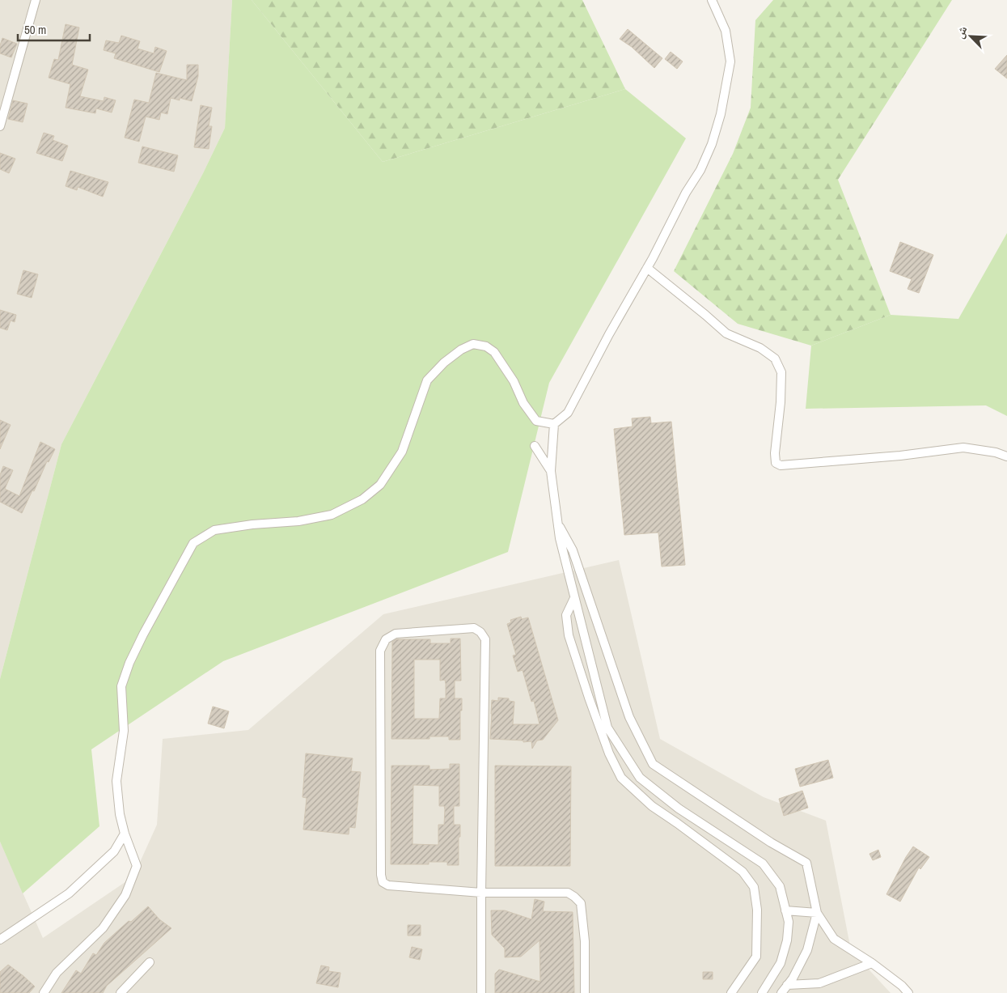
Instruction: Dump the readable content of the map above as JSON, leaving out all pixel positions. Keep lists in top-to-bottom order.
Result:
{
  "scale_bar": "50 m",
  "north": "top left"
}
